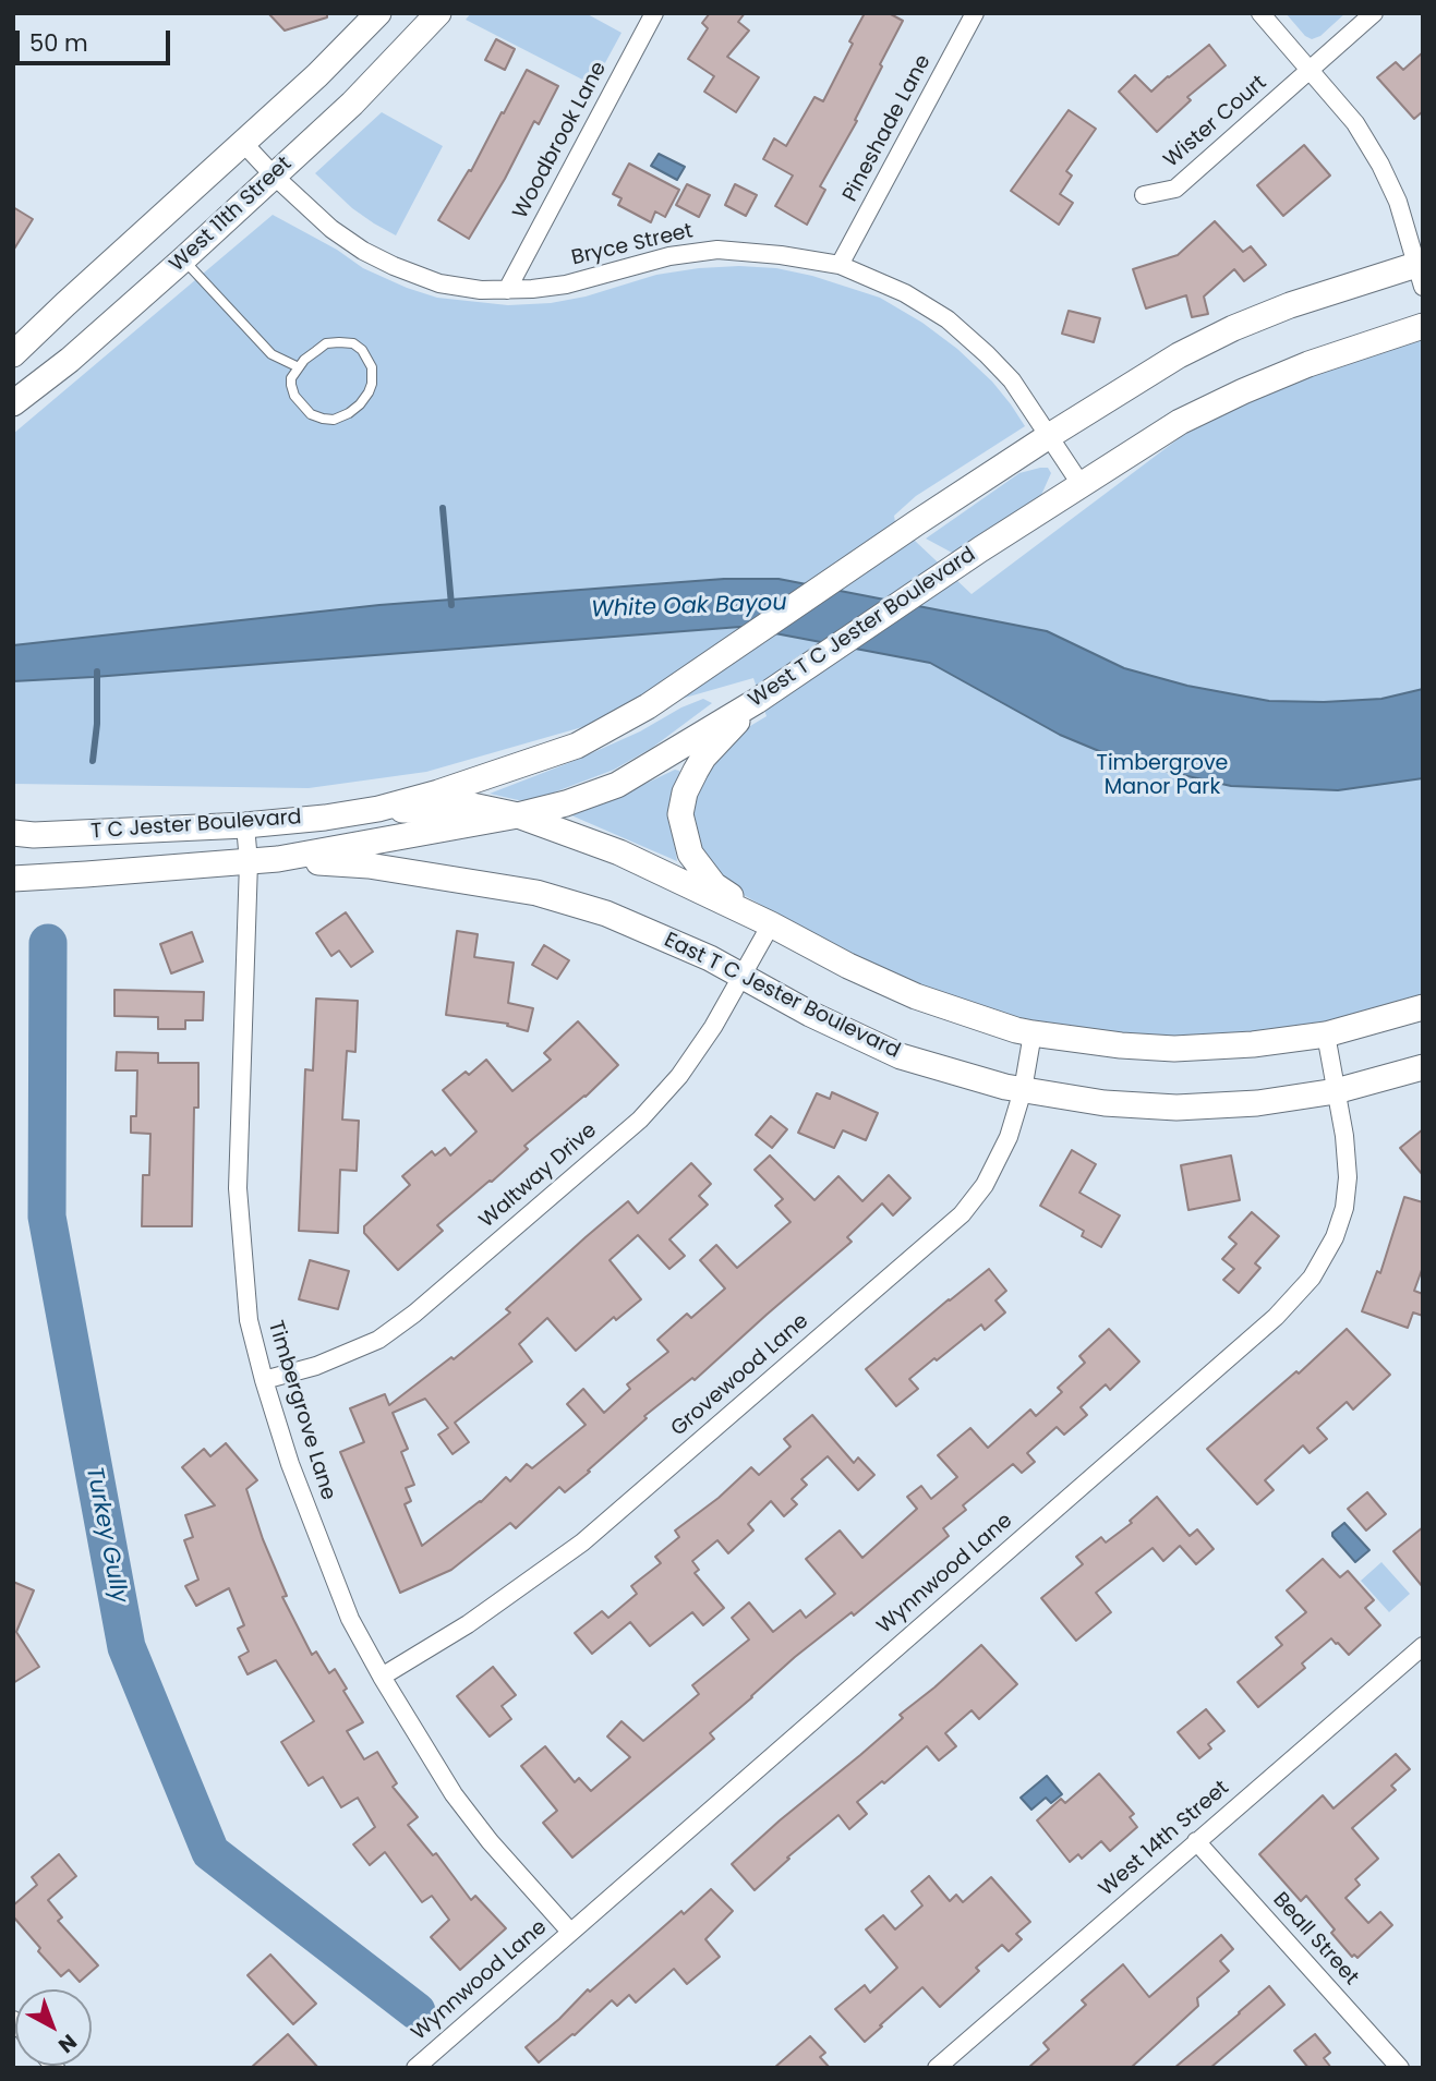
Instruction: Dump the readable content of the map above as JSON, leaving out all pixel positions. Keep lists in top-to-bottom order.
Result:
{
  "streets": {
    "main road": [
      "West 11th Street",
      "West T C Jester Boulevard",
      "T C Jester Boulevard",
      "East T C Jester Boulevard"
    ],
    "street": [
      "Wister Court",
      "Pineshade Lane",
      "Woodbrook Lane",
      "Bryce Street",
      "Waltway Drive",
      "Grovewood Lane",
      "Timbergrove Lane",
      "Wynnwood Lane",
      "West 14th Street",
      "Beall Street"
    ]
  },
  "crossings": [
    ["Pineshade Lane", "Bryce Street"],
    ["Woodbrook Lane", "Bryce Street"],
    ["West 11th Street", "Bryce Street"],
    ["Bryce Street", "West T C Jester Boulevard"],
    ["West T C Jester Boulevard", "T C Jester Boulevard"],
    ["West T C Jester Boulevard", "East T C Jester Boulevard"],
    ["T C Jester Boulevard", "East T C Jester Boulevard"],
    ["T C Jester Boulevard", "Timbergrove Lane"],
    ["East T C Jester Boulevard", "Waltway Drive"],
    ["East T C Jester Boulevard", "Grovewood Lane"],
    ["East T C Jester Boulevard", "Wynnwood Lane"],
    ["Waltway Drive", "Timbergrove Lane"],
    ["Grovewood Lane", "Timbergrove Lane"],
    ["Timbergrove Lane", "Wynnwood Lane"],
    ["West 14th Street", "Beall Street"]
  ],
  "water": ["White Oak Bayou", "Turkey Gully"],
  "parks": ["Timbergrove Manor Park"],
  "scale_bar": "50 m",
  "north": "bottom right"
}
